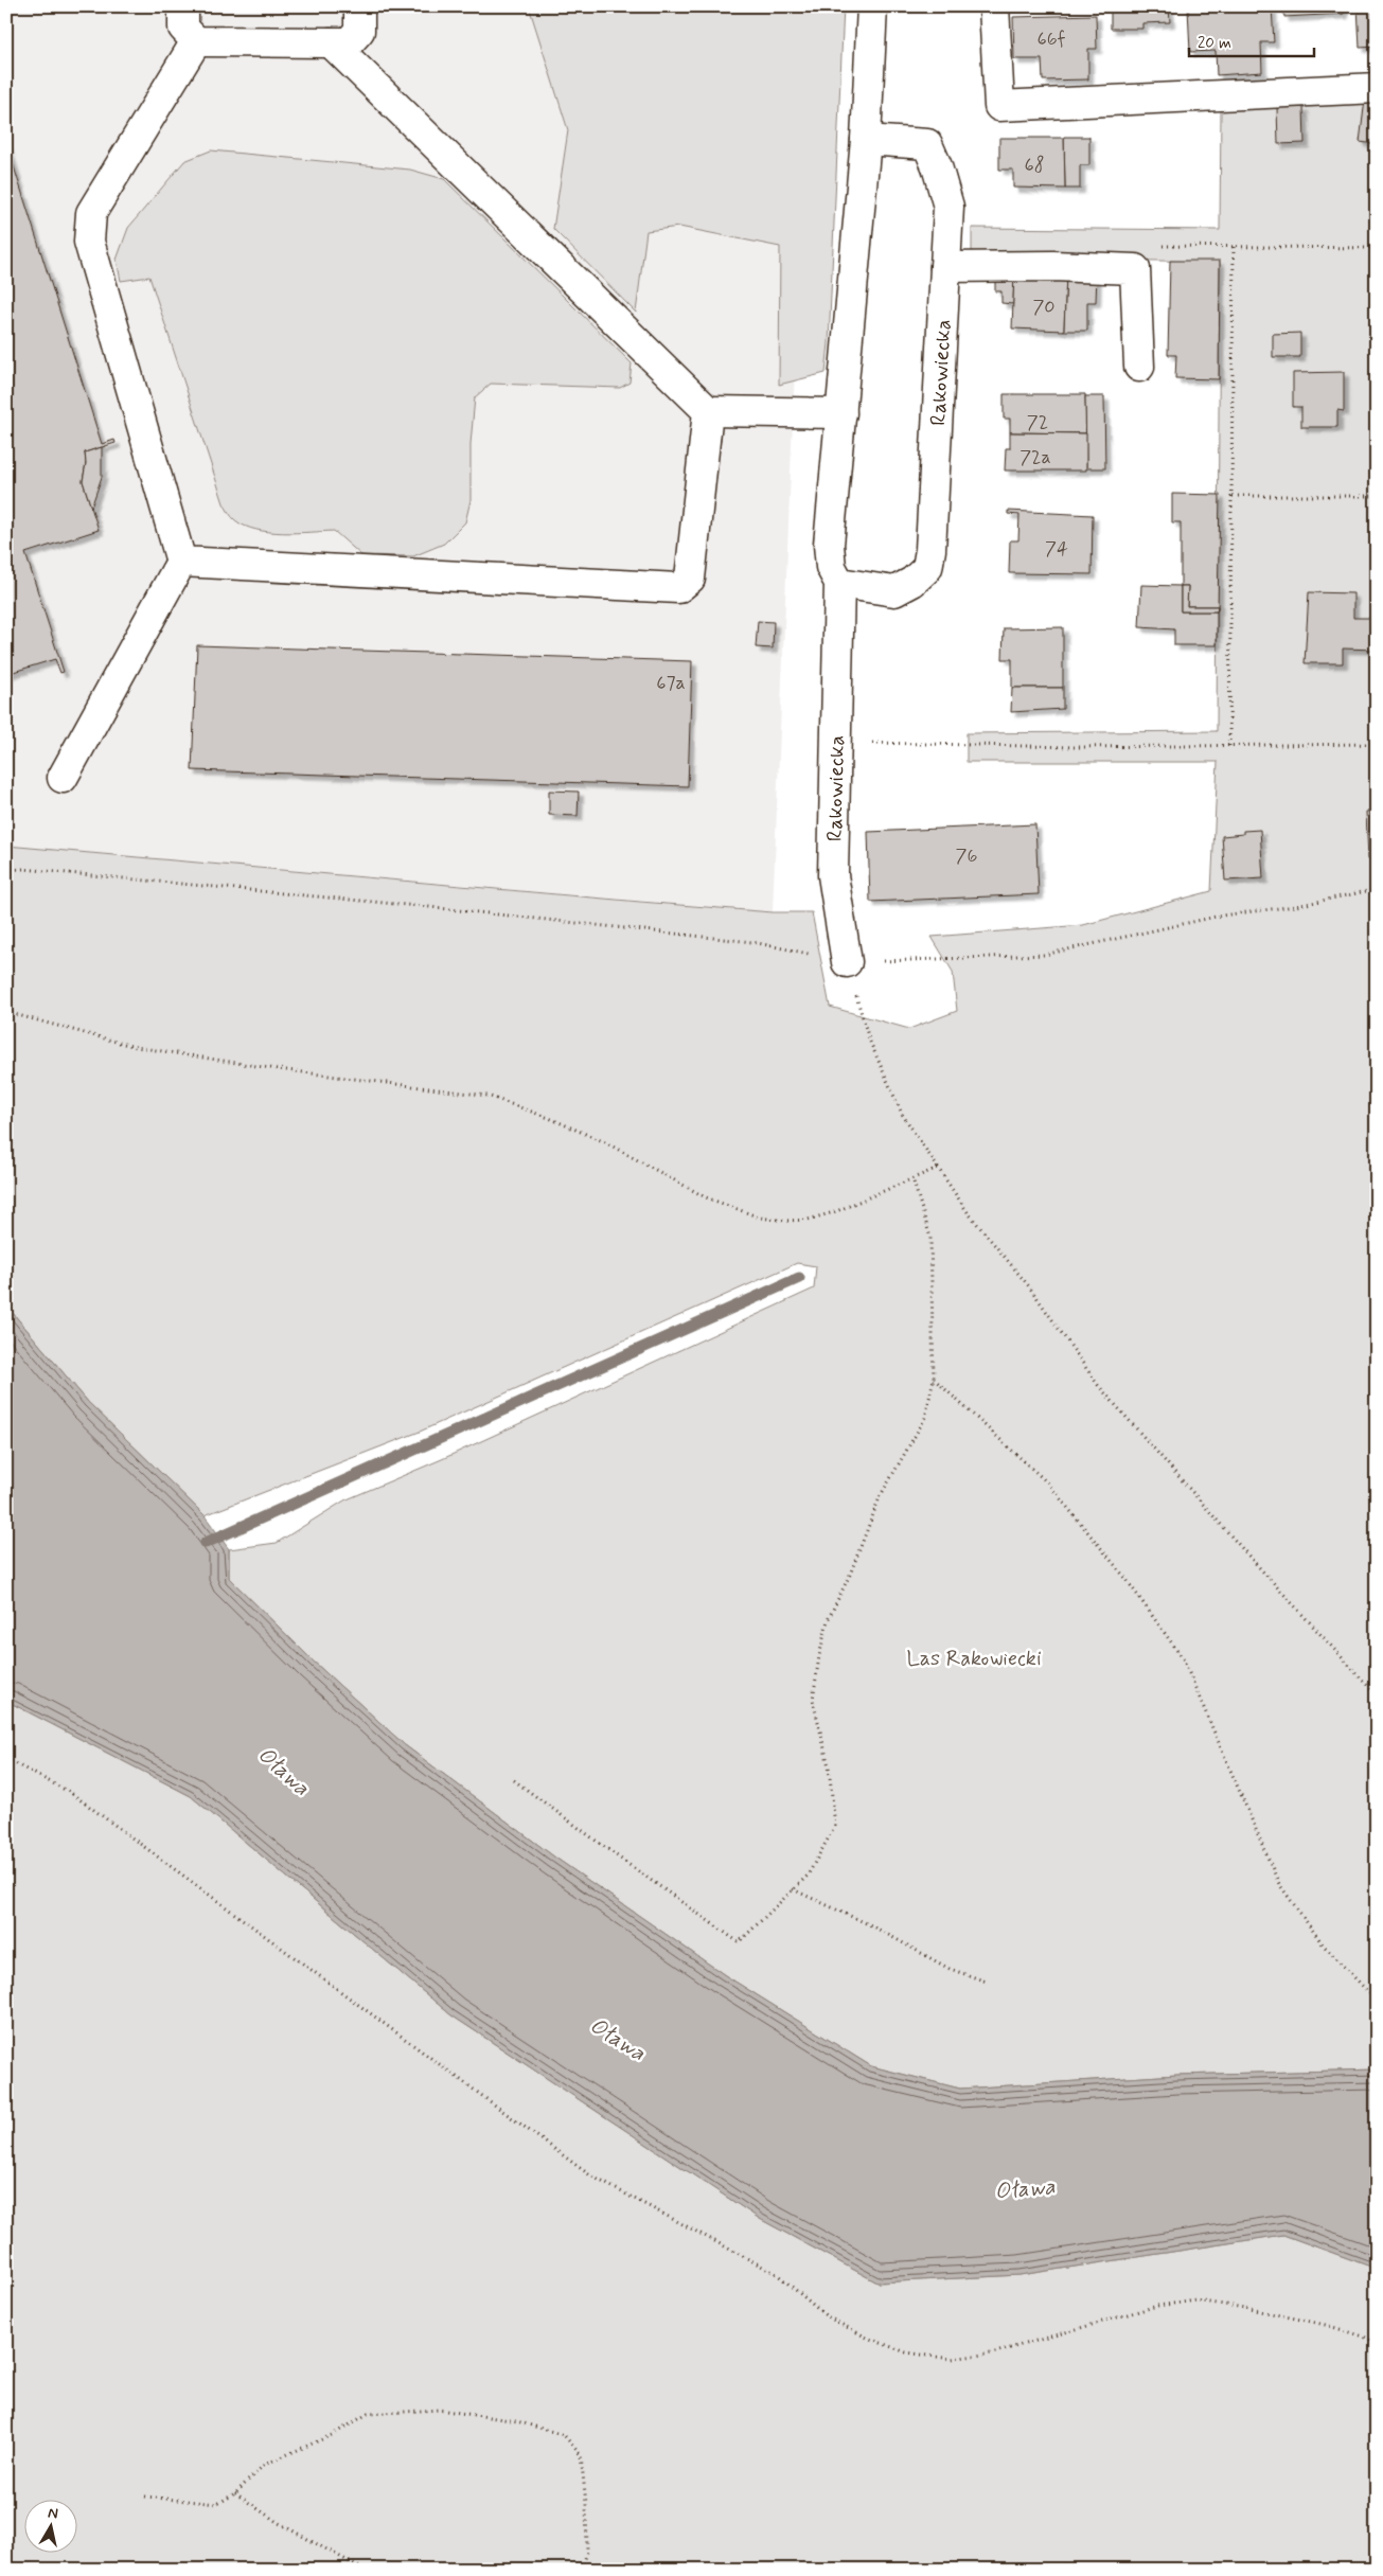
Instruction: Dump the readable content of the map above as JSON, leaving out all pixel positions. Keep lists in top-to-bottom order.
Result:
{
  "streets": {
    "street": ["Rakowiecka"]
  },
  "water": ["Oława"],
  "parks": ["Las Rakowiecki"],
  "house_numbers": [
    "66f",
    "68",
    "70",
    "72",
    "72a",
    "74",
    "67a",
    "76"
  ],
  "scale_bar": "20 m",
  "north": "top"
}
